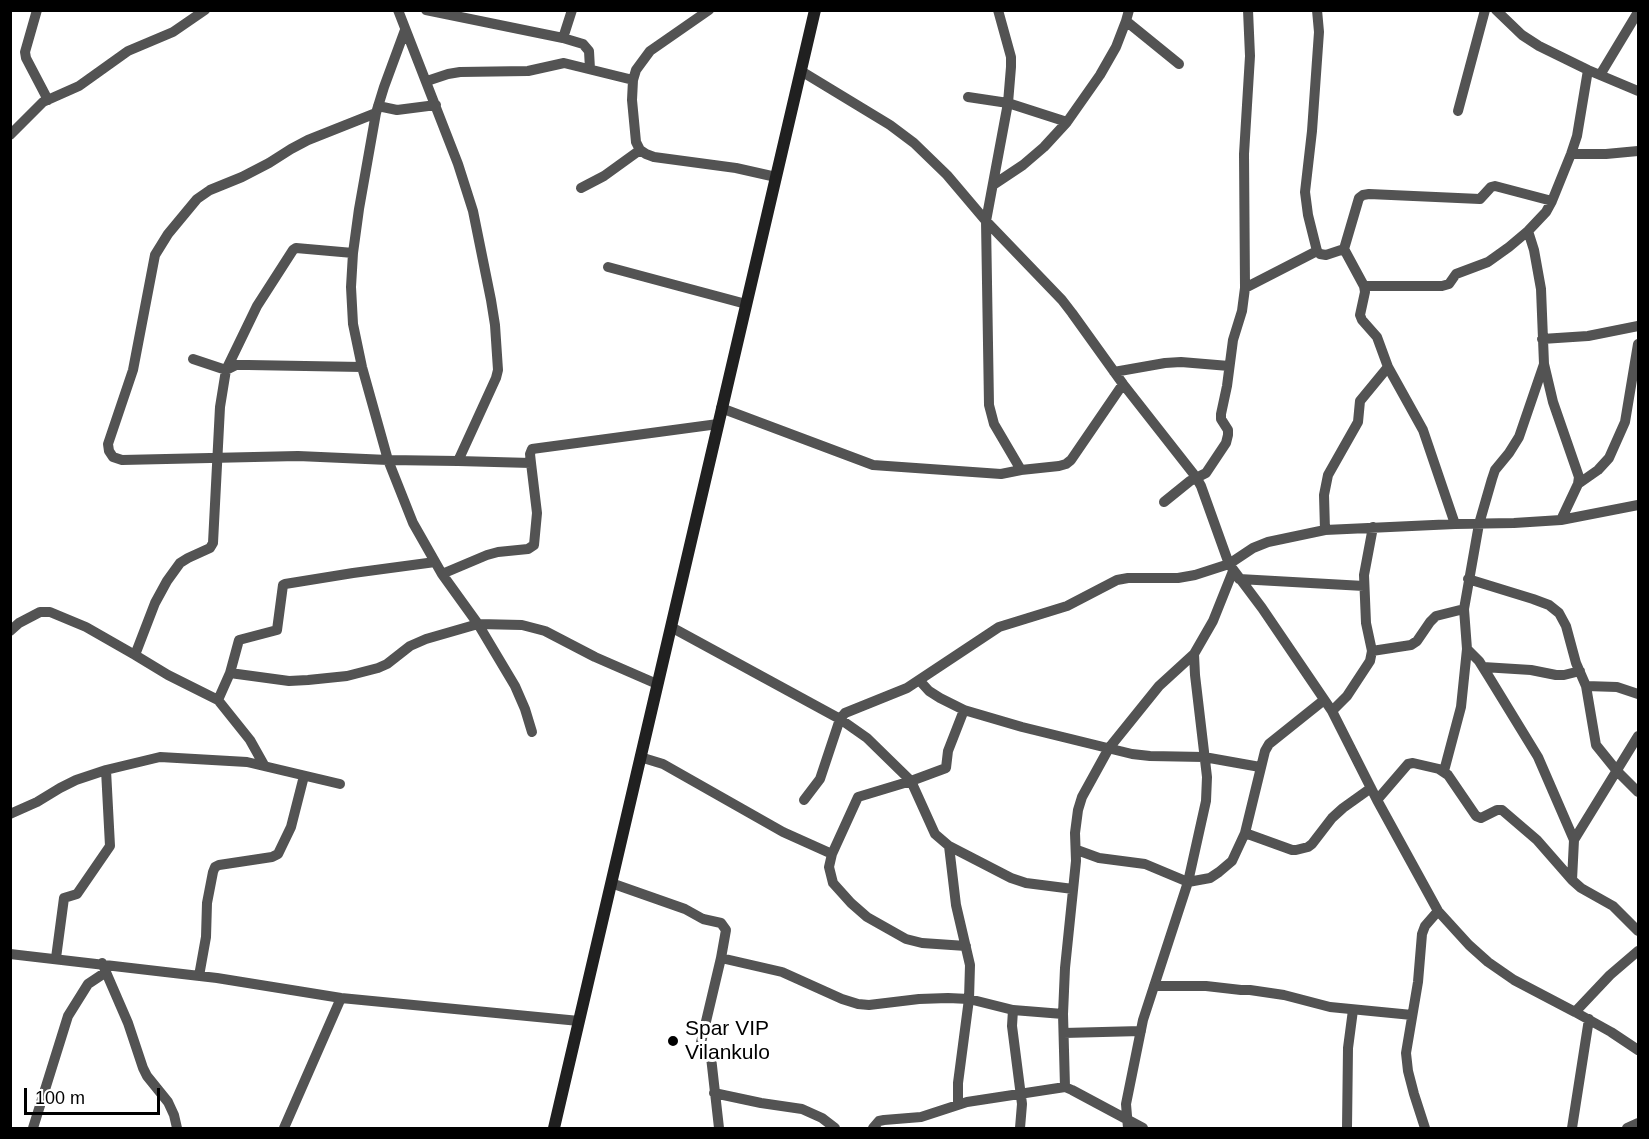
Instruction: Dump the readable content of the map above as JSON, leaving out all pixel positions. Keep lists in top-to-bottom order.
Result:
{
  "places": ["Spar VIP Vilankulo"],
  "scale_bar": "100 m"
}
